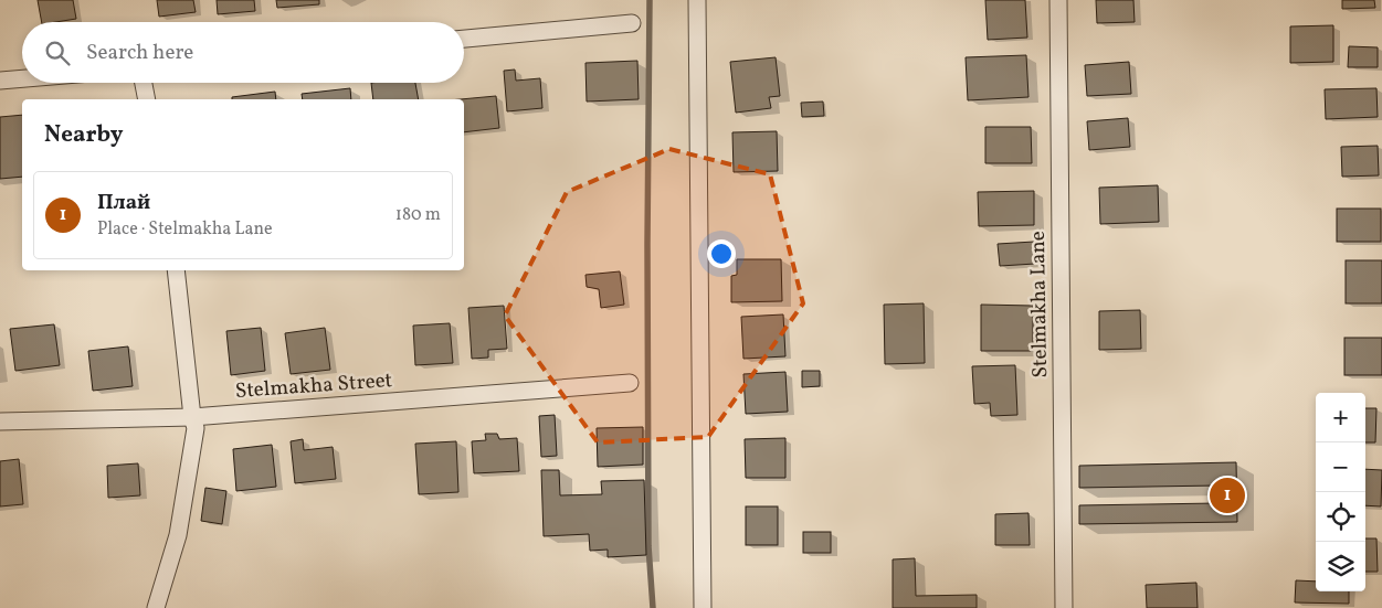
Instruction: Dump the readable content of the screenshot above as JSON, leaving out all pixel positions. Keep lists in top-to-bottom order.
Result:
{
  "streets": {
    "street": ["Stelmakha Lane", "Stelmakha Street"]
  },
  "page": {
    "search": "Search here",
    "heading": "Nearby",
    "list": [
      {
        "mark": "1",
        "name": "Плай",
        "note": "Place · Stelmakha Lane",
        "value": "180 m"
      }
    ],
    "map_buttons": ["+", "−"],
    "pins": "1"
  }
}
